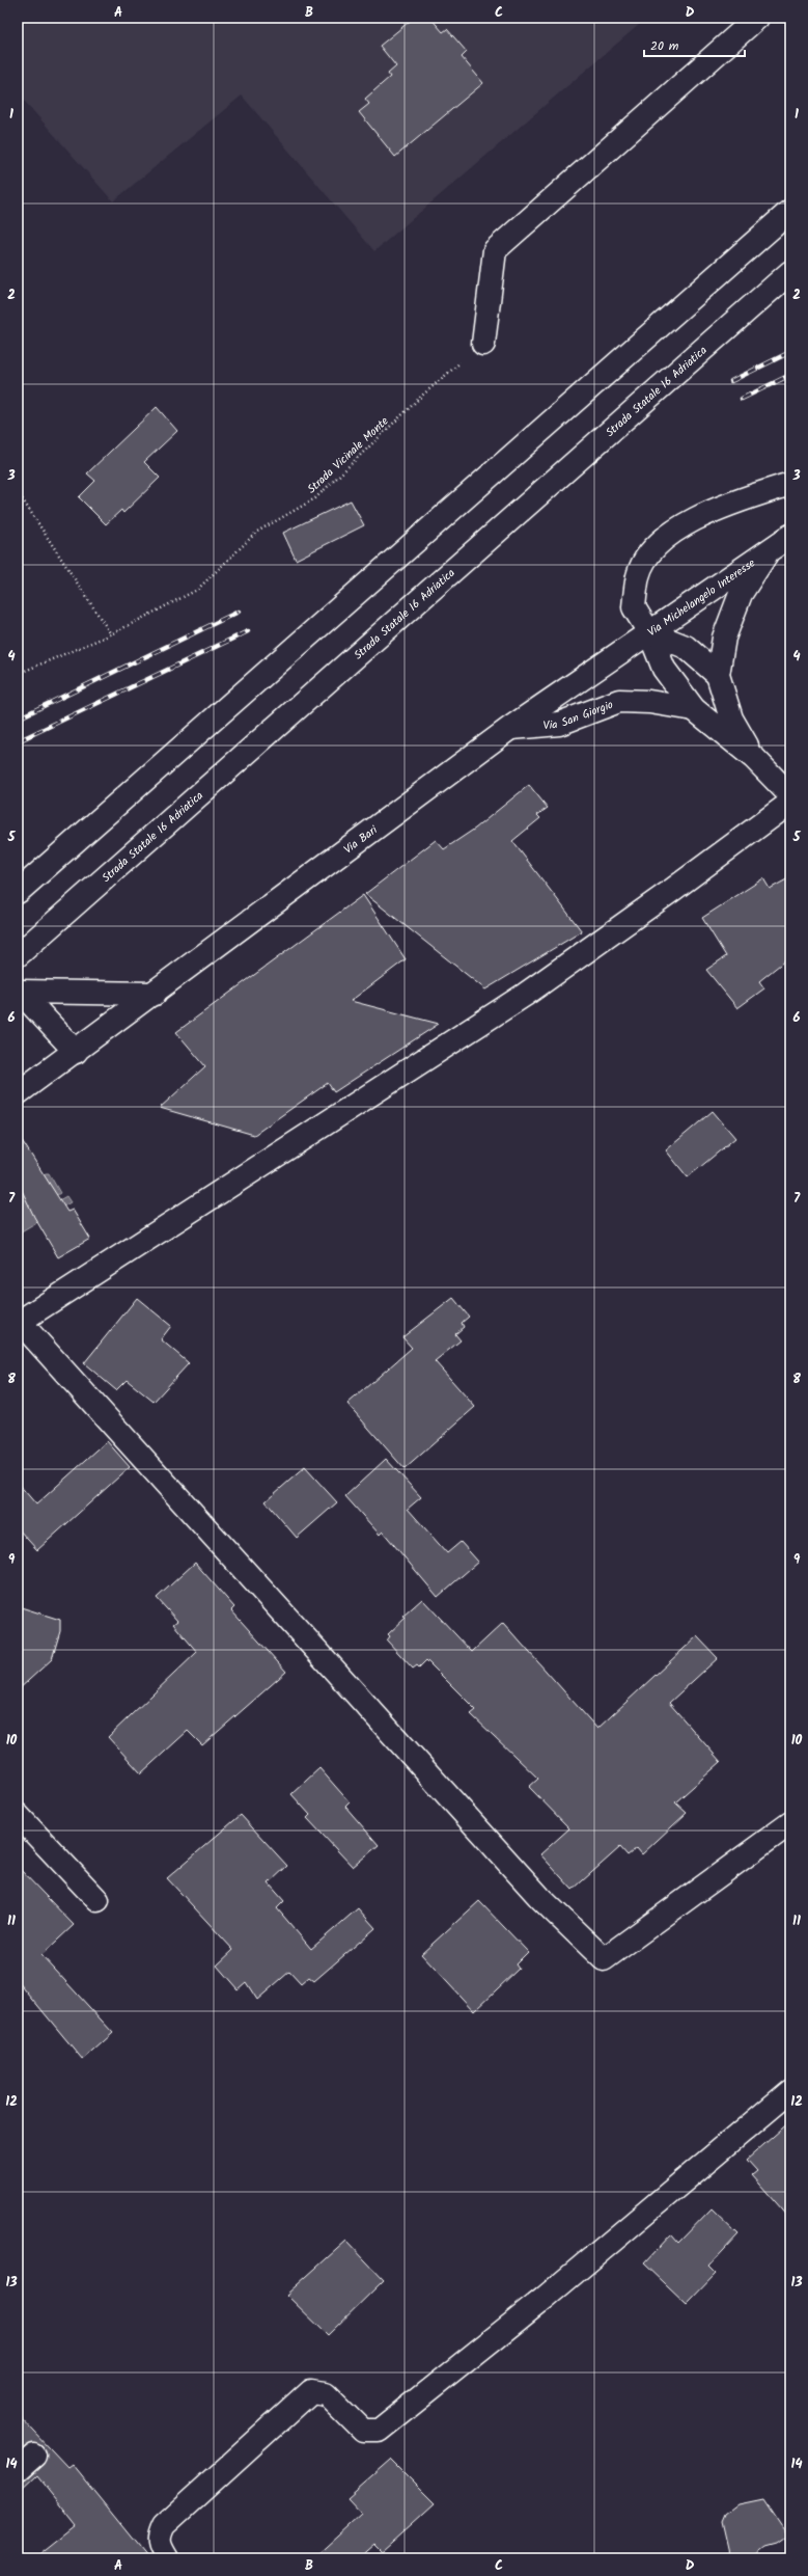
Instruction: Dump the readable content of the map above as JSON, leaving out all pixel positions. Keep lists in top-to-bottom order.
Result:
{
  "streets": {
    "main road": [
      "Strada Statale 16 Adriatica",
      "Via Michelangelo Interesse",
      "Via San Giorgio",
      "Via Bari"
    ],
    "path": ["Strada Vicinale Monte"]
  },
  "crossings": [
    ["Via Michelangelo Interesse", "Via San Giorgio"],
    ["Via Michelangelo Interesse", "Via Bari"],
    ["Via San Giorgio", "Via Bari"]
  ],
  "scale_bar": "20 m",
  "grid": {
    "columns": [
      "A",
      "B",
      "C",
      "D"
    ],
    "rows": [
      "1",
      "2",
      "3",
      "4",
      "5",
      "6",
      "7",
      "8",
      "9",
      "10",
      "11",
      "12",
      "13",
      "14"
    ]
  }
}
